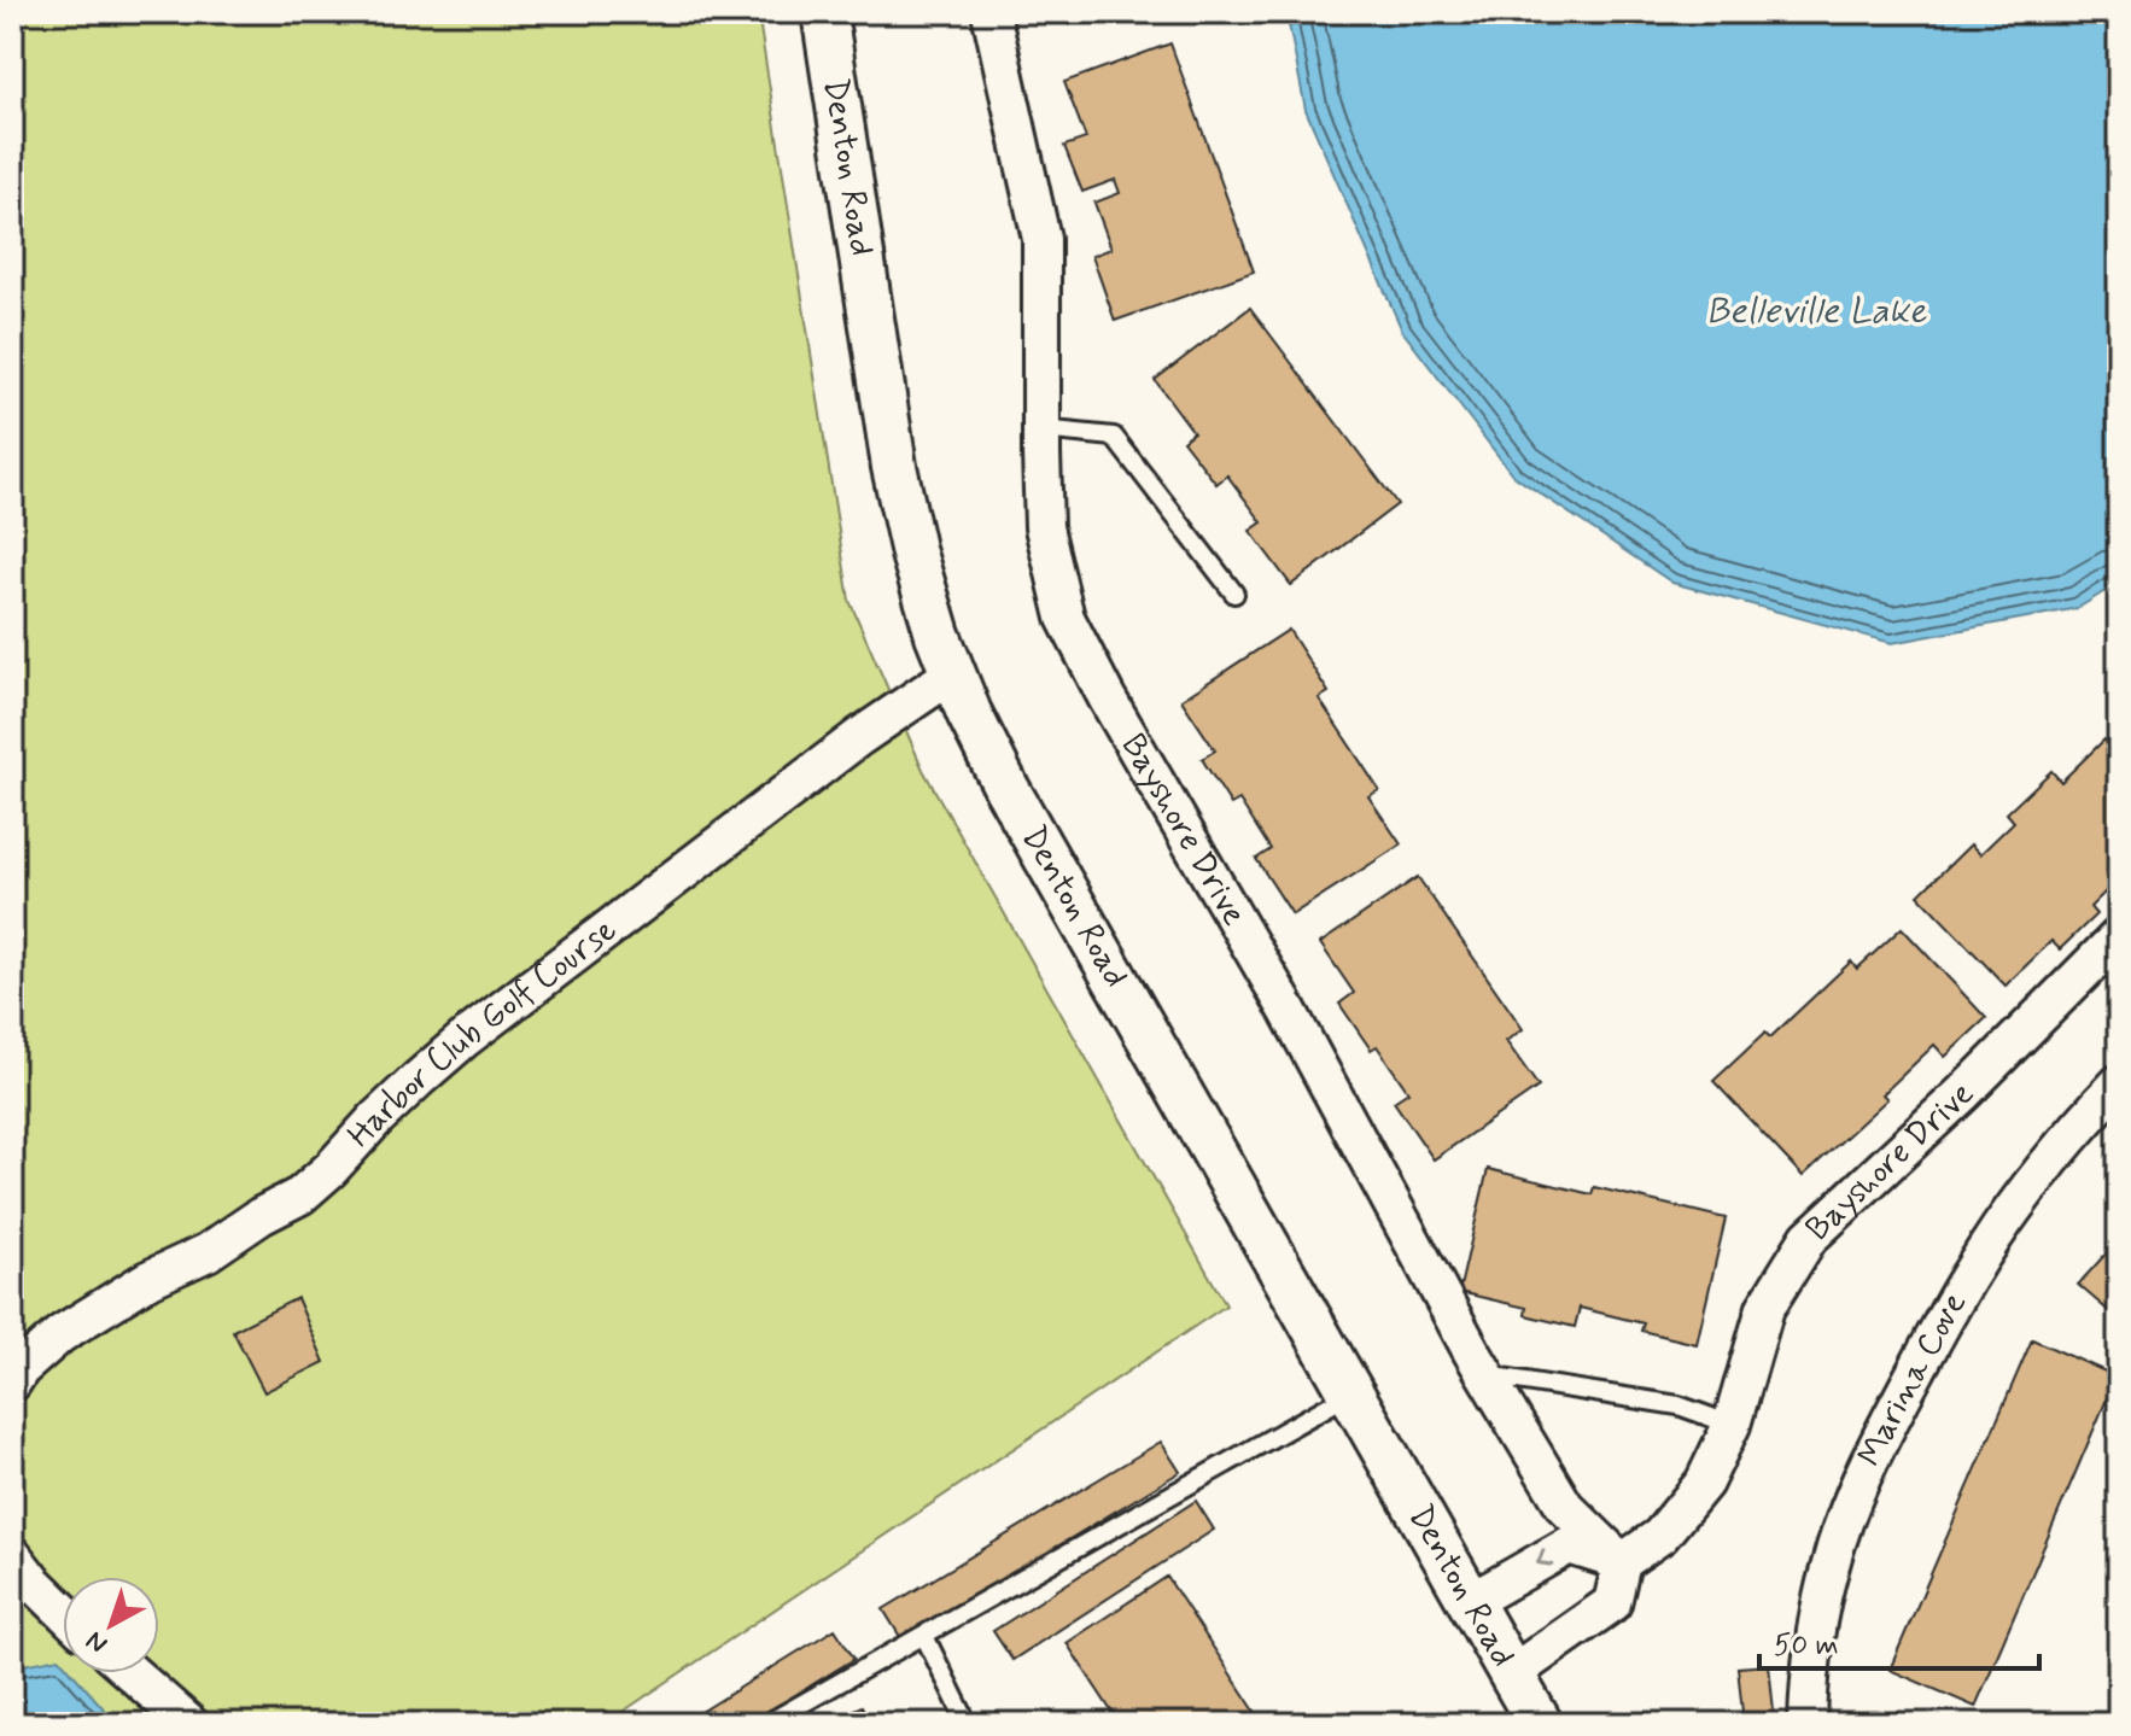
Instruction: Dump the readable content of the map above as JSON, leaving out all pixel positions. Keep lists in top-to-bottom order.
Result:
{
  "streets": {
    "street": [
      "Denton Road",
      "Bayshore Drive",
      "Harbor Club Golf Course",
      "Marina Cove"
    ]
  },
  "crossings": [
    ["Denton Road", "Harbor Club Golf Course"]
  ],
  "water": ["Belleville Lake"],
  "scale_bar": "50 m",
  "north": "bottom left"
}
